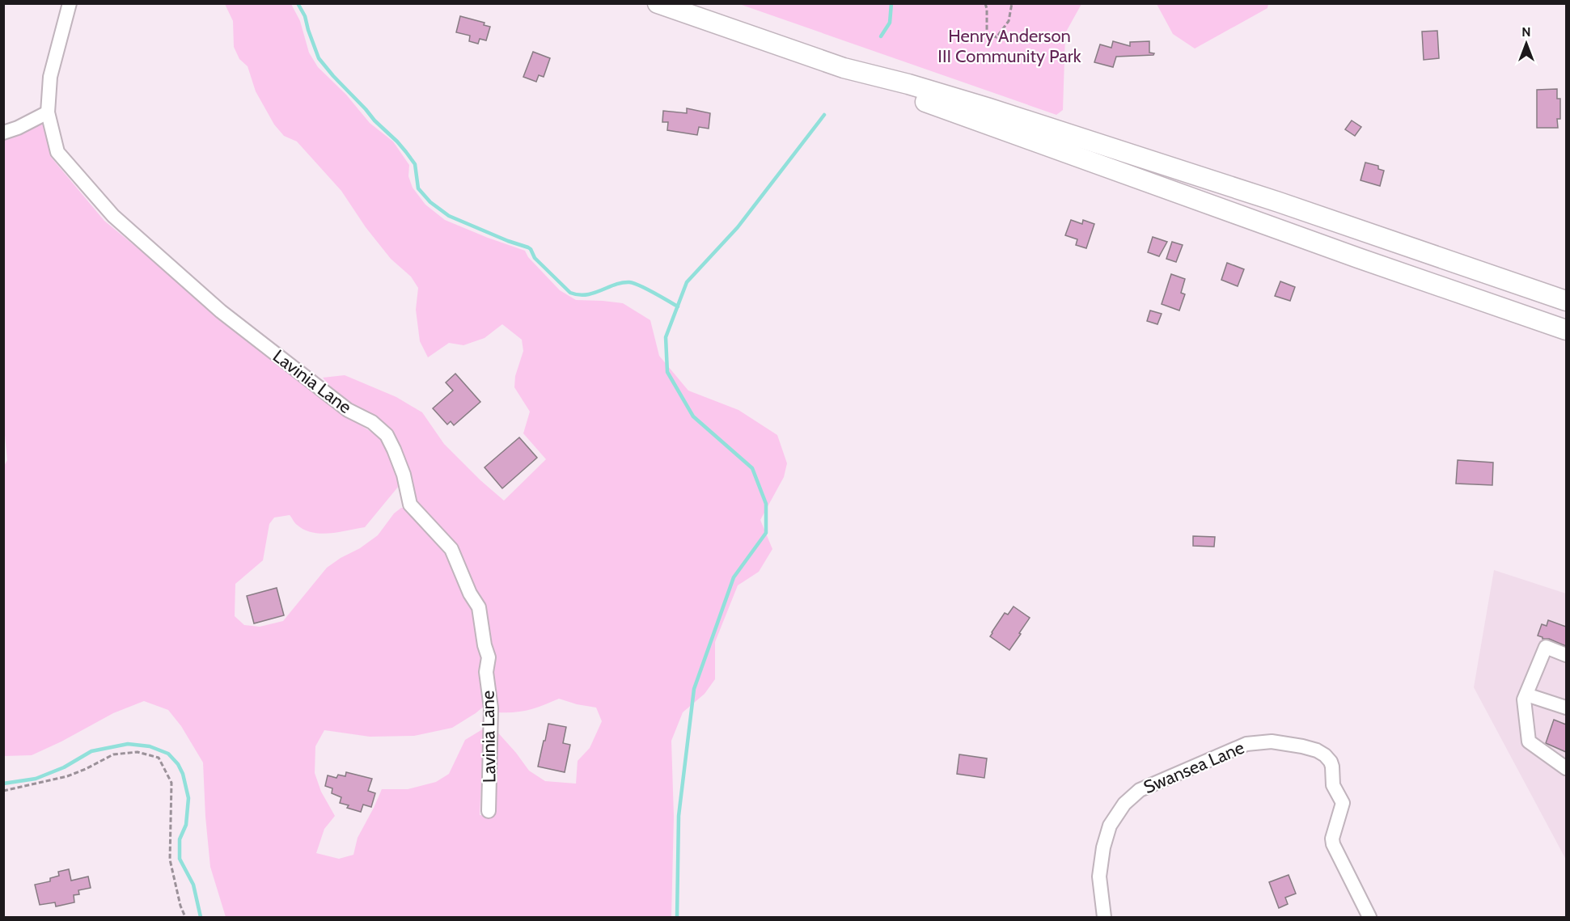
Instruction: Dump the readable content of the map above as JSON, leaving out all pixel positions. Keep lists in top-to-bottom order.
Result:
{
  "streets": {
    "street": ["Lavinia Lane", "Swansea Lane"]
  },
  "parks": ["Henry Anderson III Community Park"],
  "north": "top"
}
